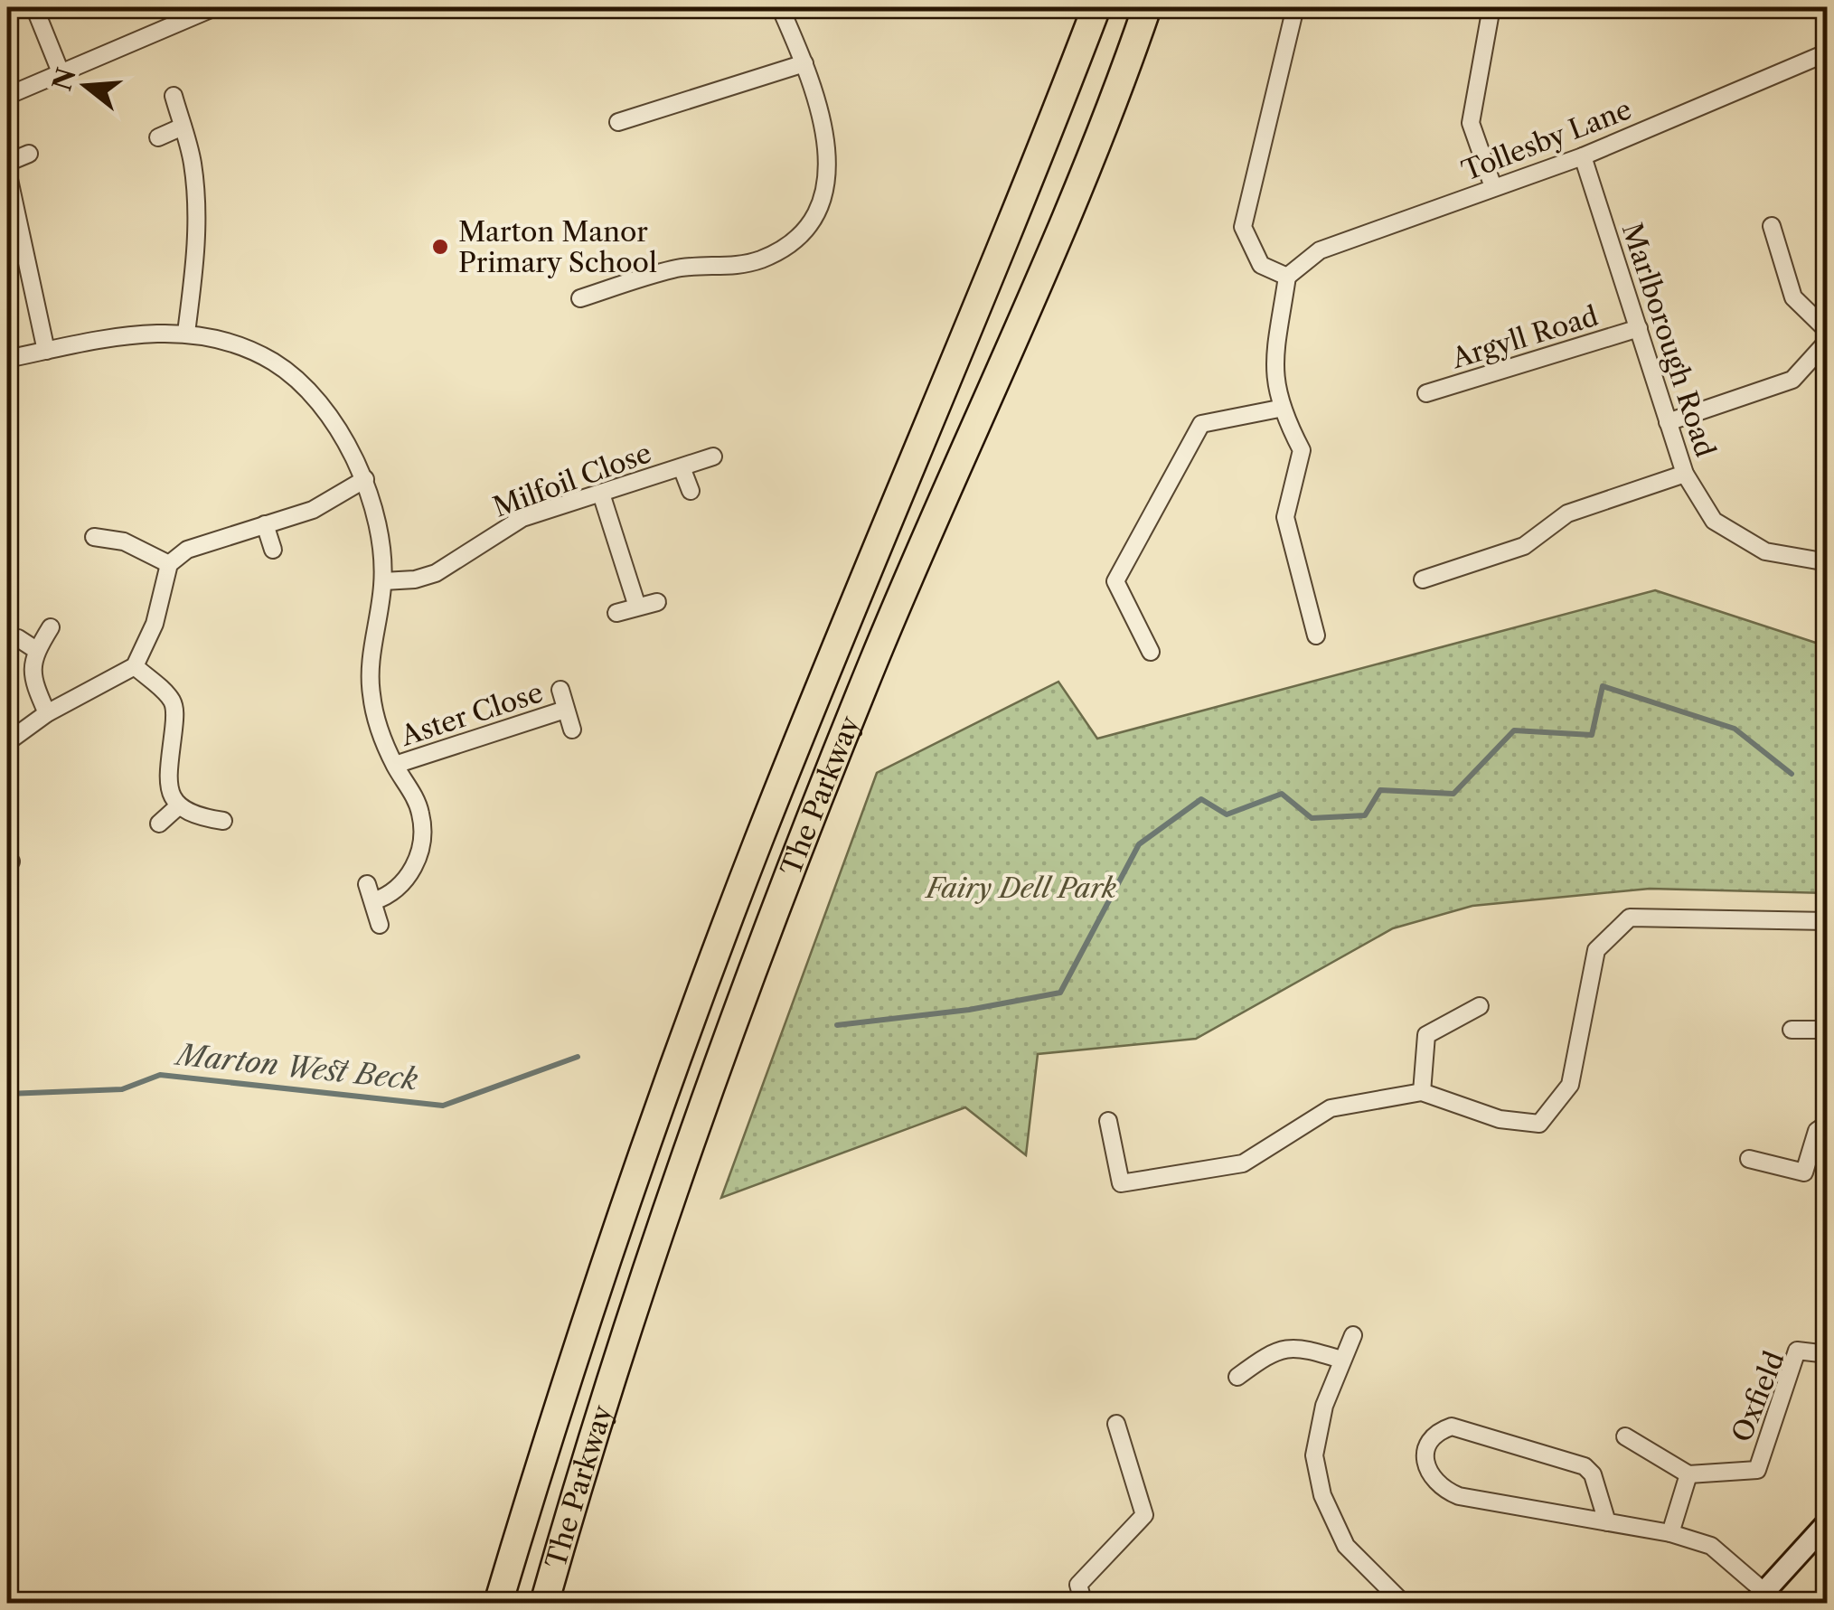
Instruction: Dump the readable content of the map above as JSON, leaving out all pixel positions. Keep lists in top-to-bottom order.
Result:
{
  "streets": {
    "highway": ["The Parkway"],
    "street": [
      "Tollesby Lane",
      "Argyll Road",
      "Marlborough Road",
      "Milfoil Close",
      "Aster Close",
      "Oxfield"
    ]
  },
  "crossings": [
    ["Tollesby Lane", "Marlborough Road"],
    ["Argyll Road", "Marlborough Road"]
  ],
  "water": ["Marton West Beck"],
  "parks": ["Fairy Dell Park"],
  "places": ["Marton Manor Primary School"],
  "north": "left"
}
